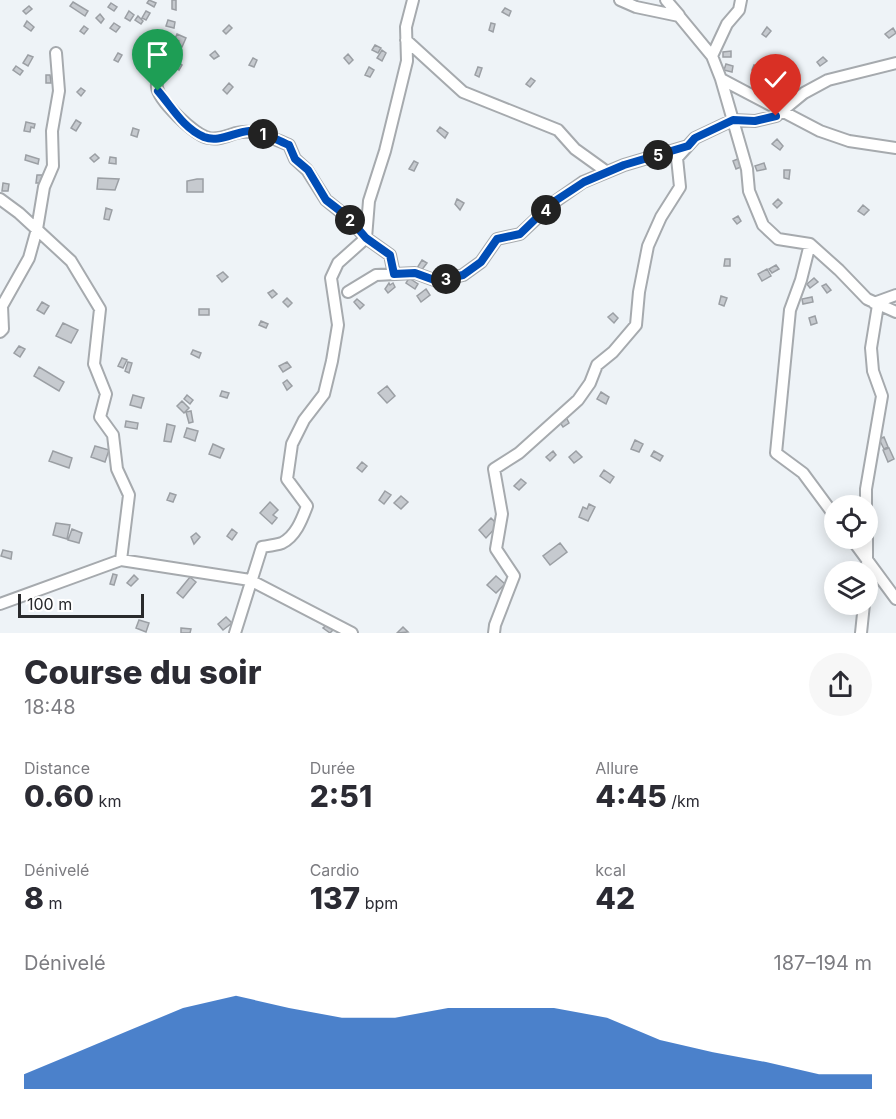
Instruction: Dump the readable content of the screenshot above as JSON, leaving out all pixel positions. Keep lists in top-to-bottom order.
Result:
{
  "scale_bar": "100 m",
  "page": {
    "pins": [
      "1",
      "5",
      "4",
      "2",
      "3"
    ],
    "scale": "100 m",
    "heading": ["Course du soir", "18:48"],
    "stats": [
      ["Distance", "0.60 km"],
      ["Durée", "2:51"],
      ["Allure", "4:45 /km"],
      ["Dénivelé", "8 m"],
      ["Cardio", "137 bpm"],
      ["kcal", "42"]
    ],
    "chart": ["Dénivelé", "187–194 m"]
  }
}
